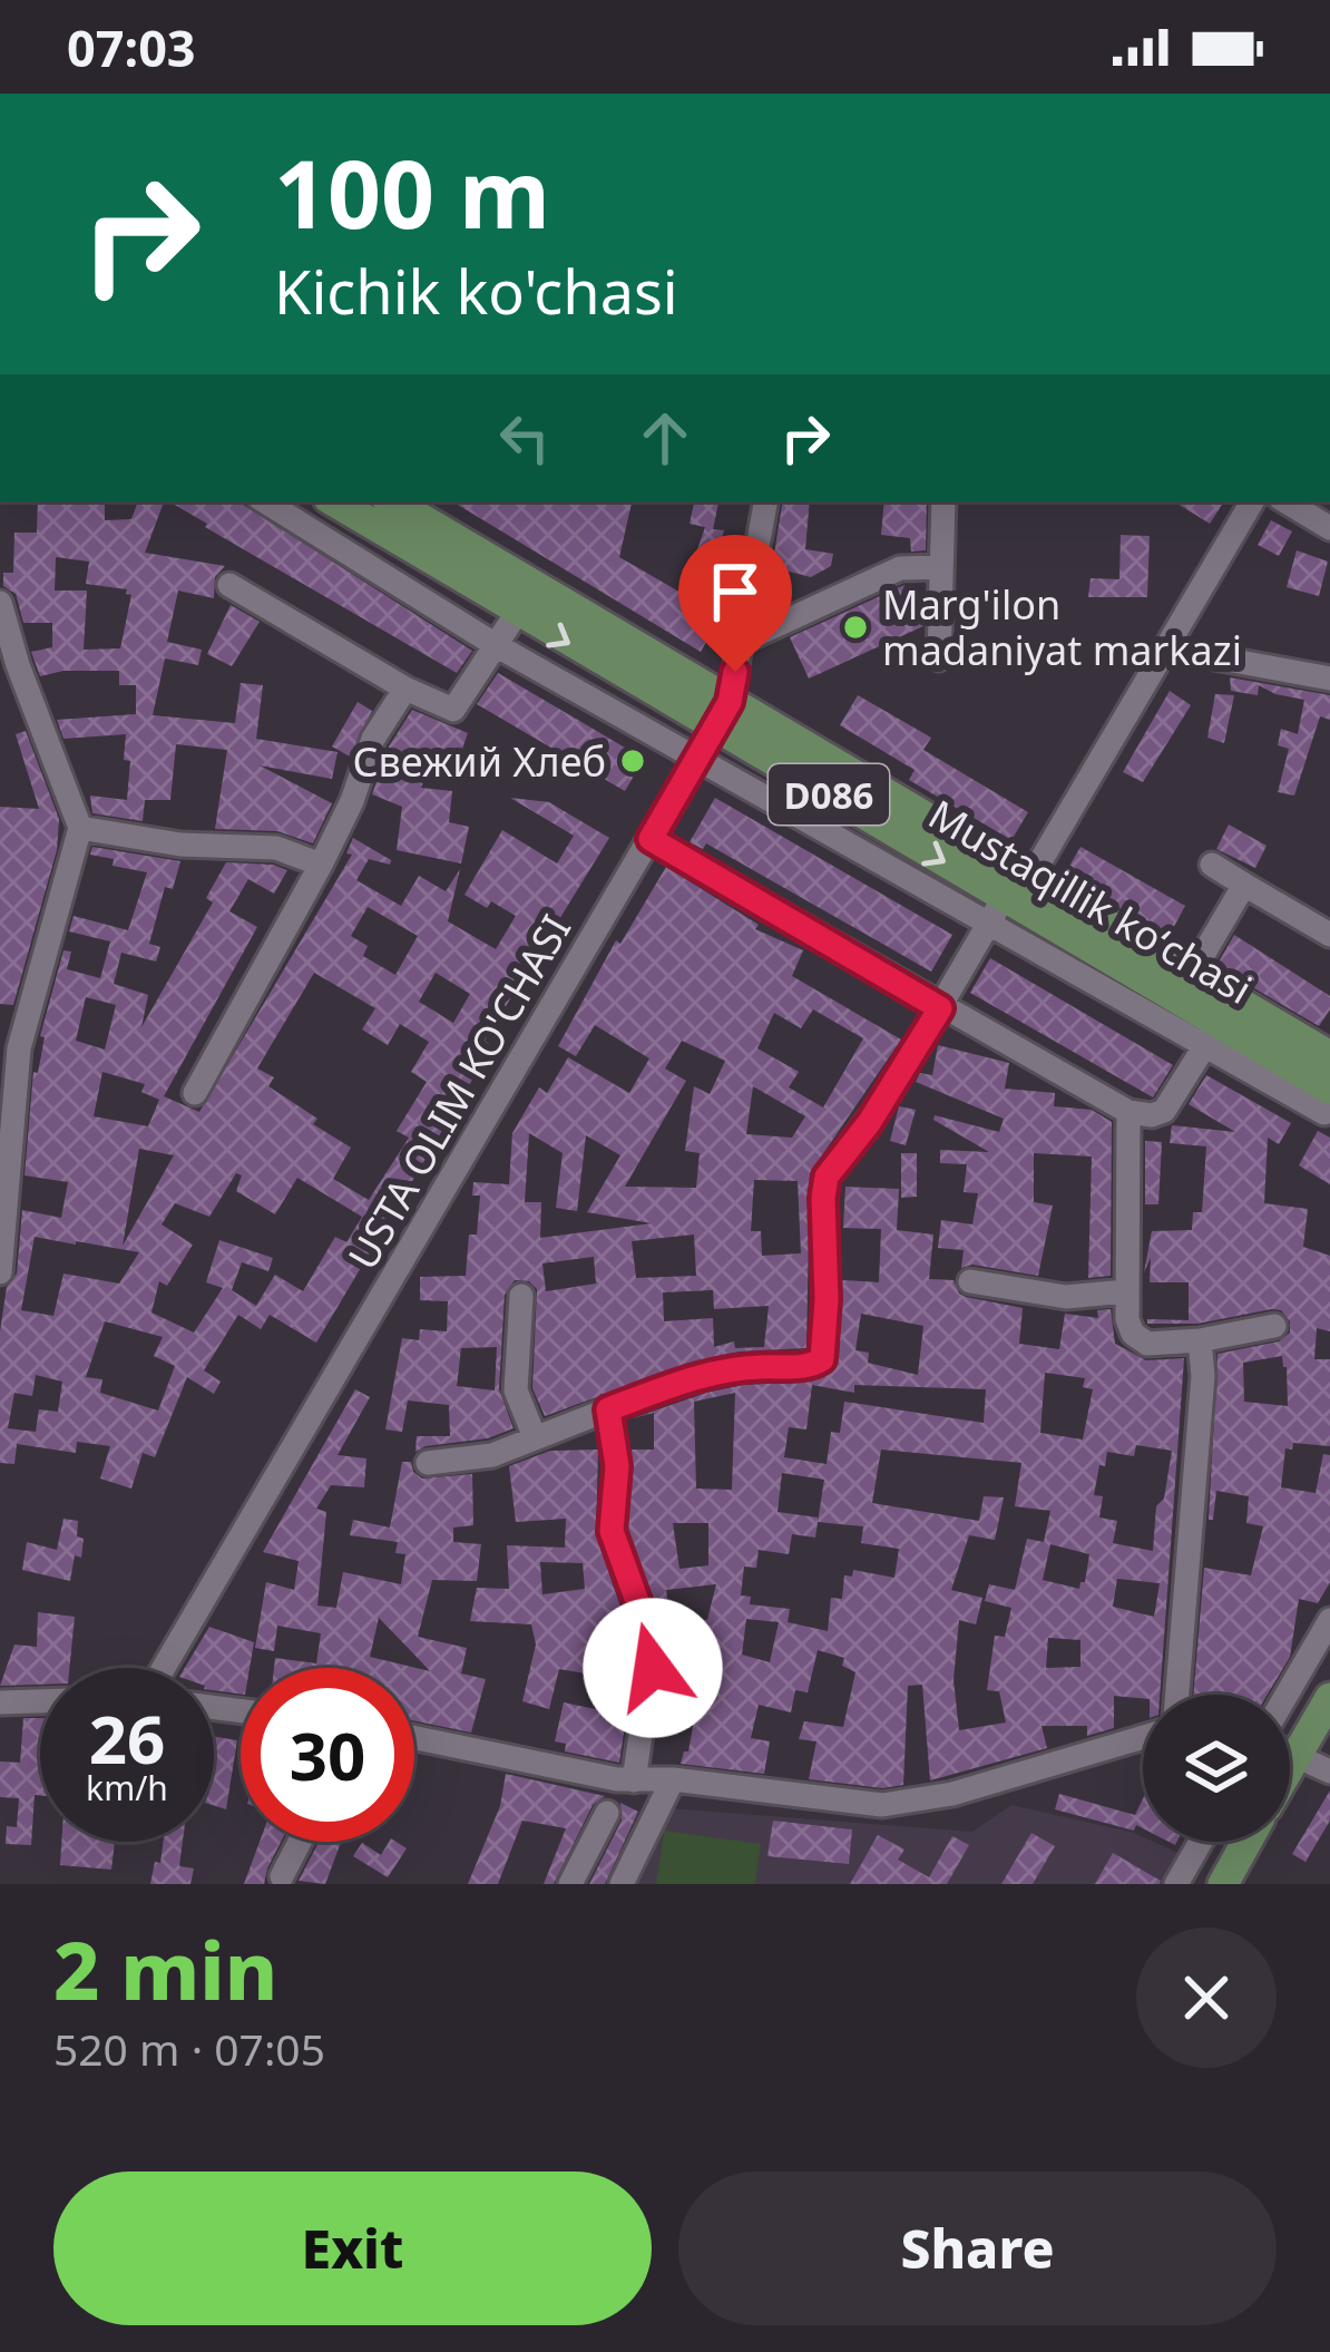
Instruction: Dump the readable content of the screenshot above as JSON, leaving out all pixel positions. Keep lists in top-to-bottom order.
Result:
{
  "streets": {
    "main road": ["D086", "Mustaqillik koʻchasi"],
    "street": ["USTA OLIM KO'CHASI"]
  },
  "crossings": [
    ["Mustaqillik koʻchasi", "USTA OLIM KO'CHASI"]
  ],
  "places": ["Marg'ilon madaniyat markazi", "Свежий Хлеб"],
  "page": {
    "status": "07:03",
    "turn": ["100 m", "Kichik ko'chasi"],
    "speed": "26 km/h",
    "limit": "30",
    "heading": ["2 min", "520 m · 07:05"],
    "buttons": ["Exit", "Share"]
  }
}
